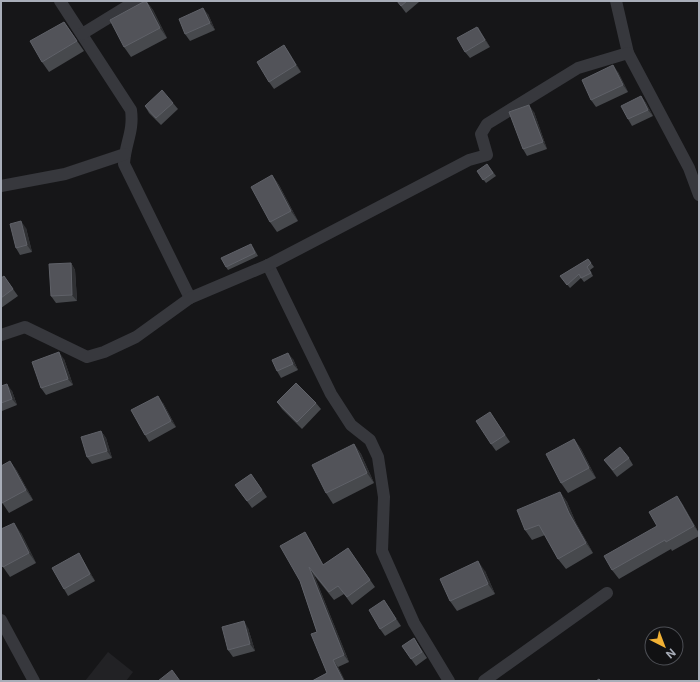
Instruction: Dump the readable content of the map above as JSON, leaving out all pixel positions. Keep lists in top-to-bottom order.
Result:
{
  "north": "bottom right"
}
